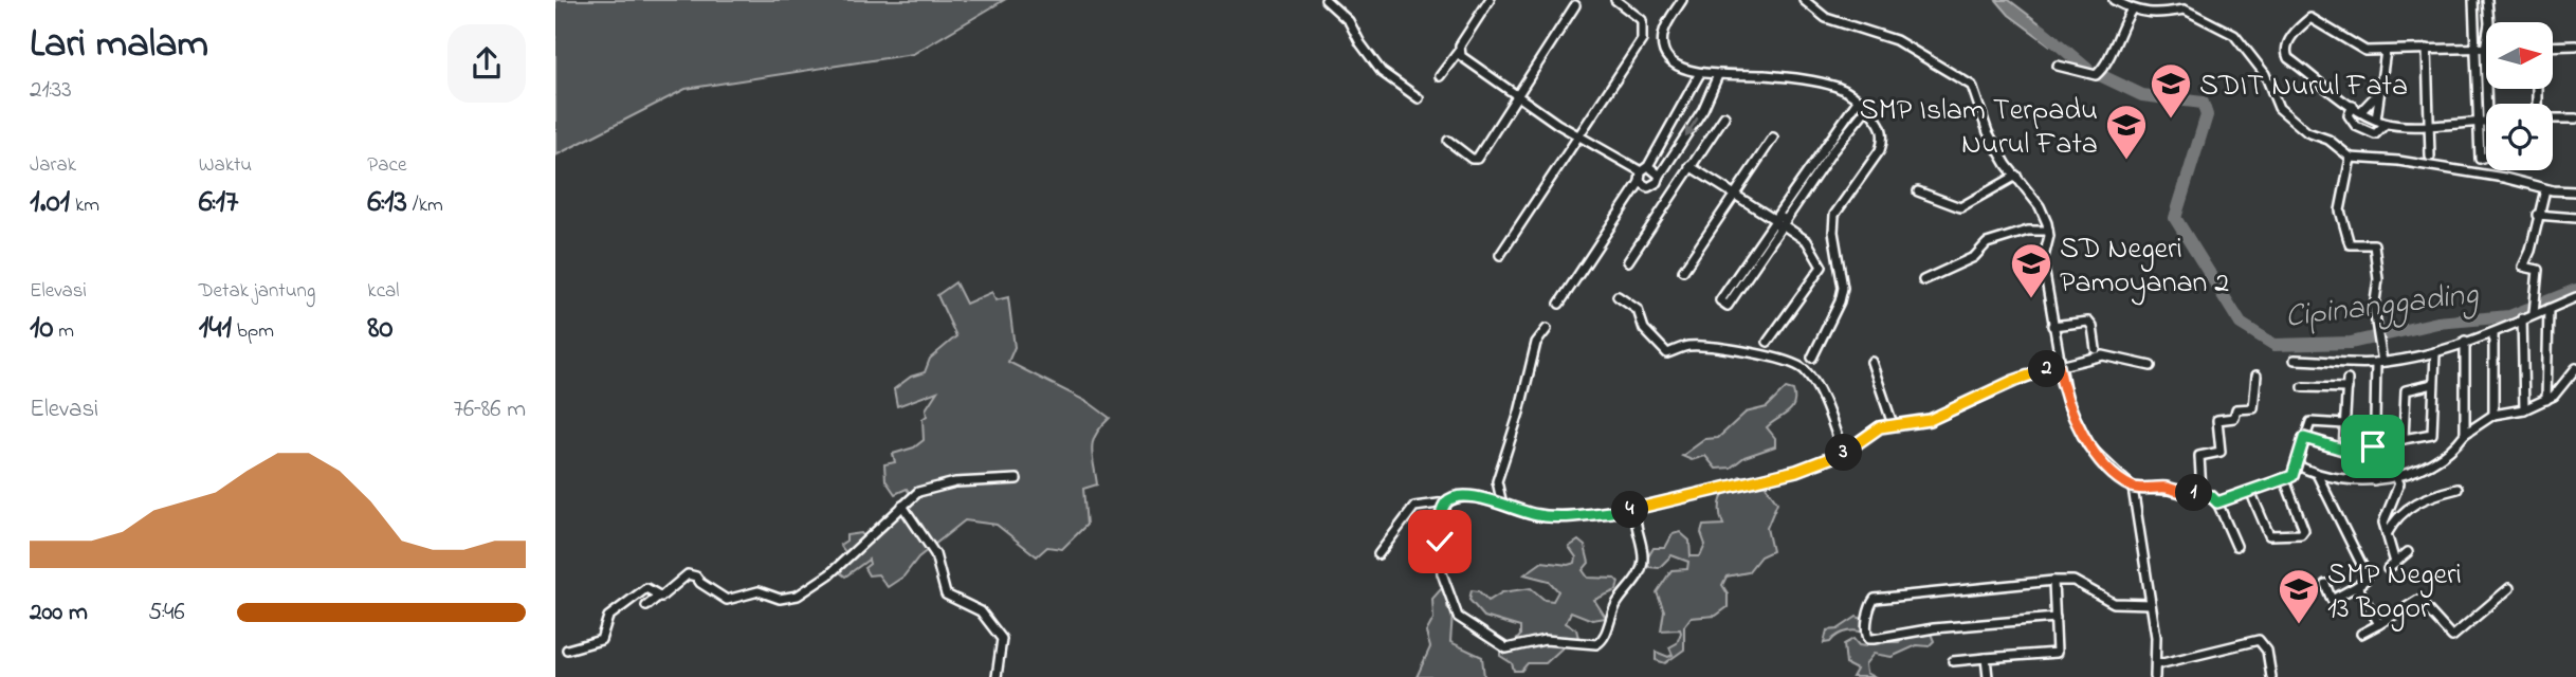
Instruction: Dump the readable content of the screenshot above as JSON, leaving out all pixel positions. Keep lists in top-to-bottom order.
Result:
{
  "water": ["Cipinanggading"],
  "places": {
    "school or university": [
      "SDIT Nurul Fata",
      "SMP Islam Terpadu Nurul Fata",
      "SD Negeri Pamoyanan 2",
      "SMP Negeri 13 Bogor"
    ]
  },
  "north": "right",
  "page": {
    "heading": ["Lari malam", "21:33"],
    "stats": [
      ["Jarak", "1.01 km"],
      ["Waktu", "6:17"],
      ["Pace", "6:13 /km"],
      ["Elevasi", "10 m"],
      ["Detak jantung", "141 bpm"],
      ["kcal", "80"]
    ],
    "pins": [
      "2",
      "3",
      "1",
      "4"
    ],
    "chart": ["Elevasi", "76–86 m"],
    "list": [
      {
        "name": "200 m",
        "note": "5:46"
      }
    ]
  }
}
